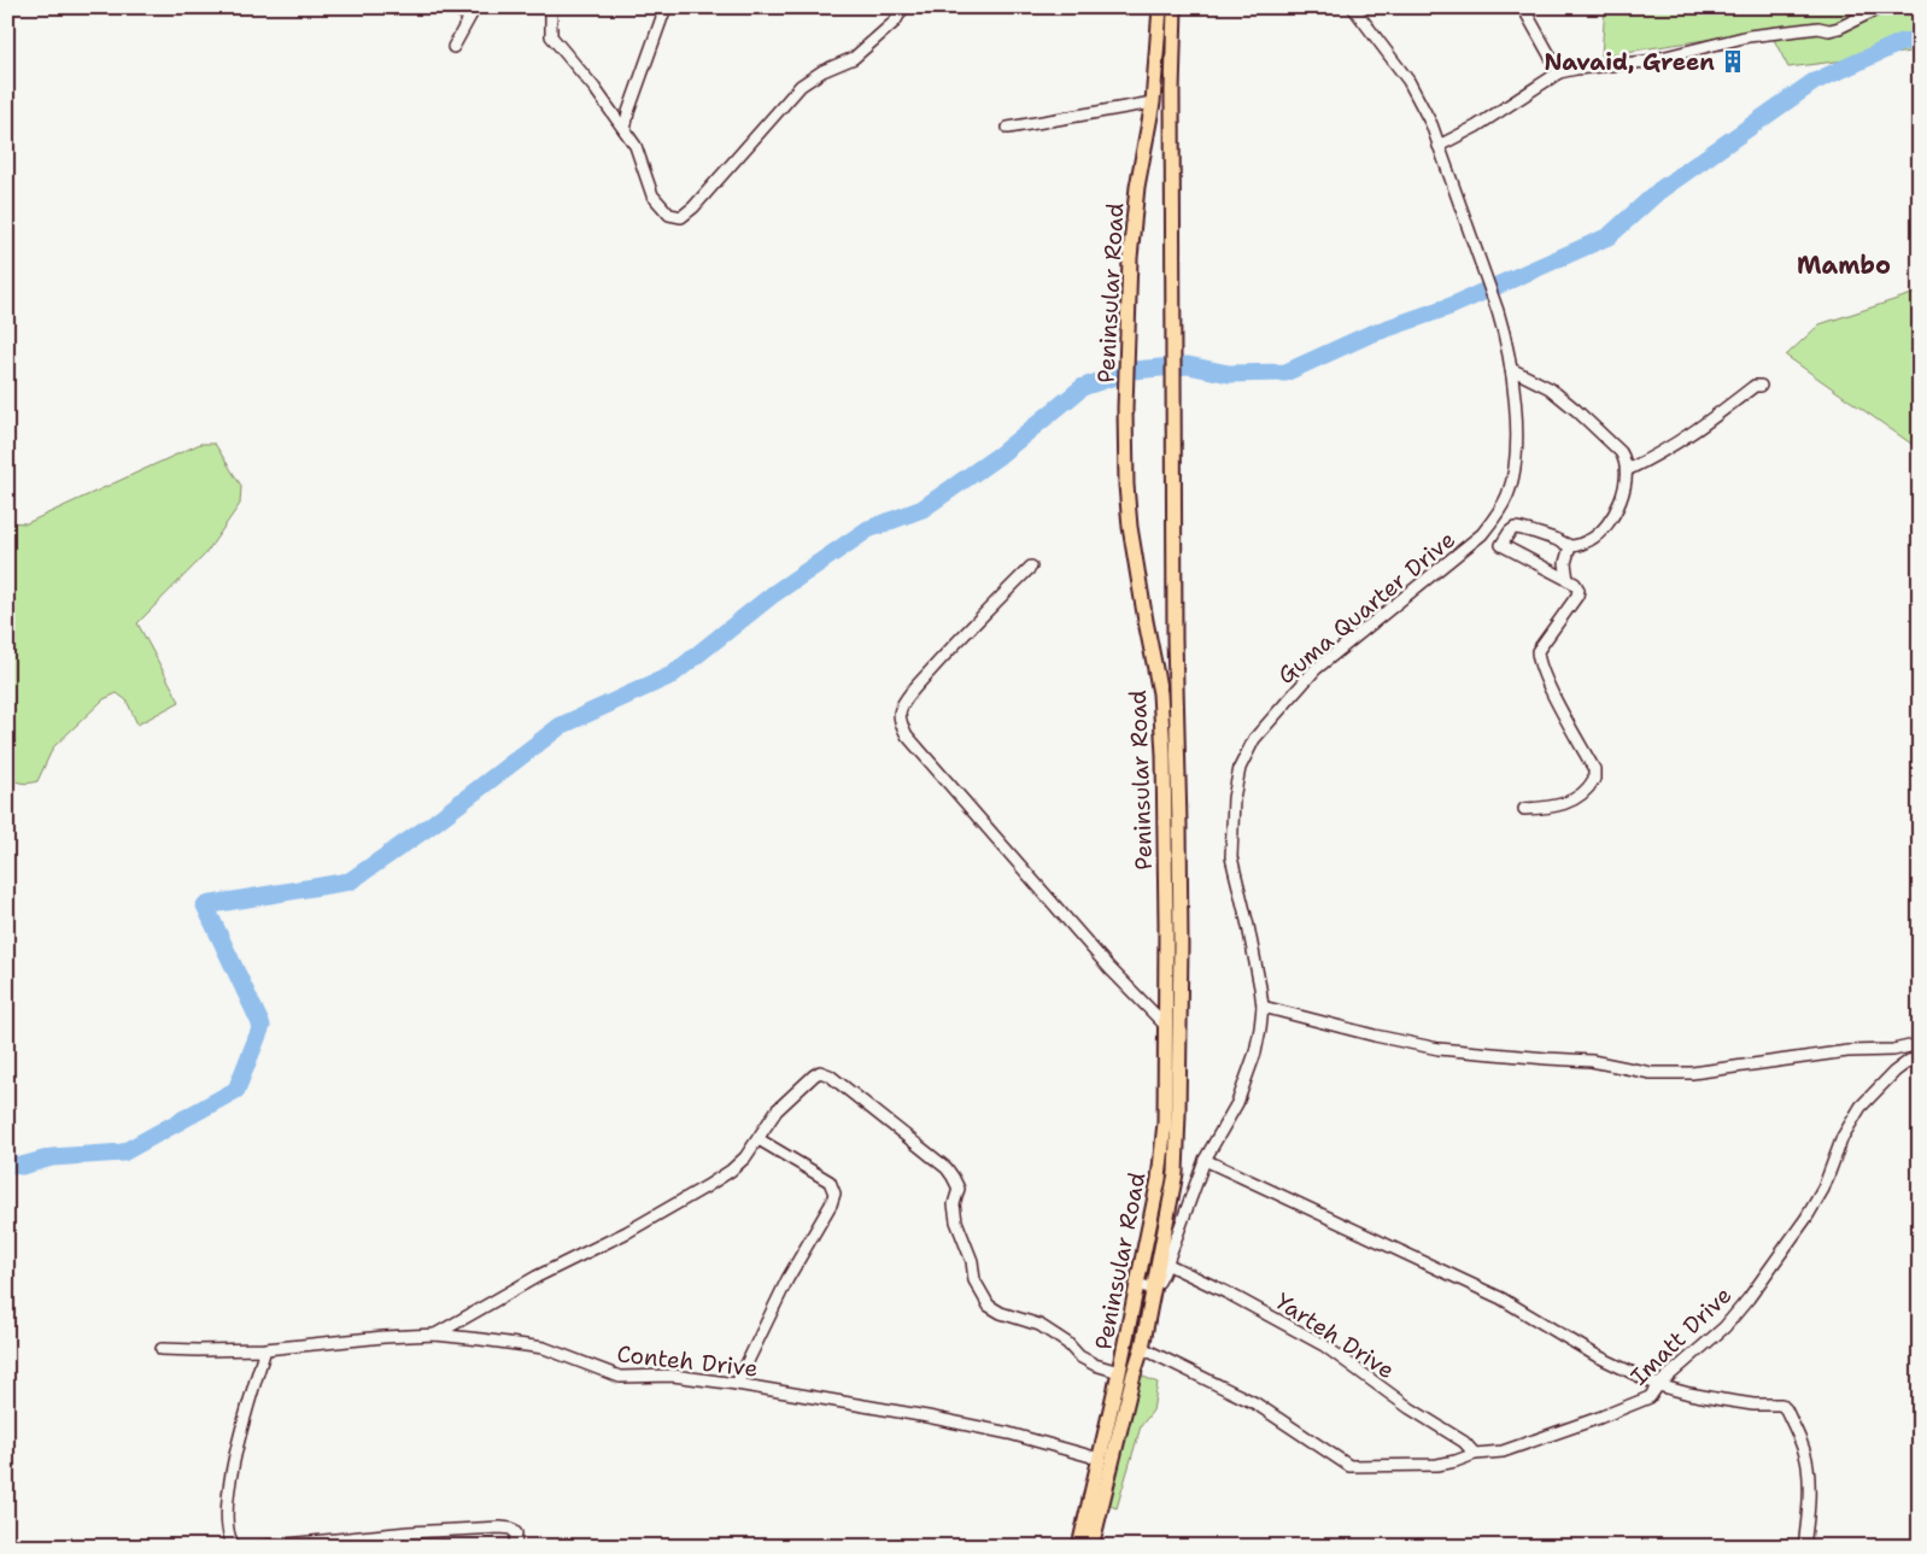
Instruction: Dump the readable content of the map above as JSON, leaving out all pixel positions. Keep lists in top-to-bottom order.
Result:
{
  "streets": {
    "main road": ["Peninsular Road"],
    "street": [
      "Guma Quarter Drive",
      "Yarteh Drive",
      "Imatt Drive",
      "Conteh Drive"
    ]
  },
  "crossings": [
    ["Peninsular Road", "Guma Quarter Drive"],
    ["Peninsular Road", "Imatt Drive"],
    ["Peninsular Road", "Conteh Drive"],
    ["Guma Quarter Drive", "Yarteh Drive"],
    ["Yarteh Drive", "Imatt Drive"]
  ],
  "districts": ["Mambo"],
  "places": {
    "building": ["Navaid, Green"]
  }
}
